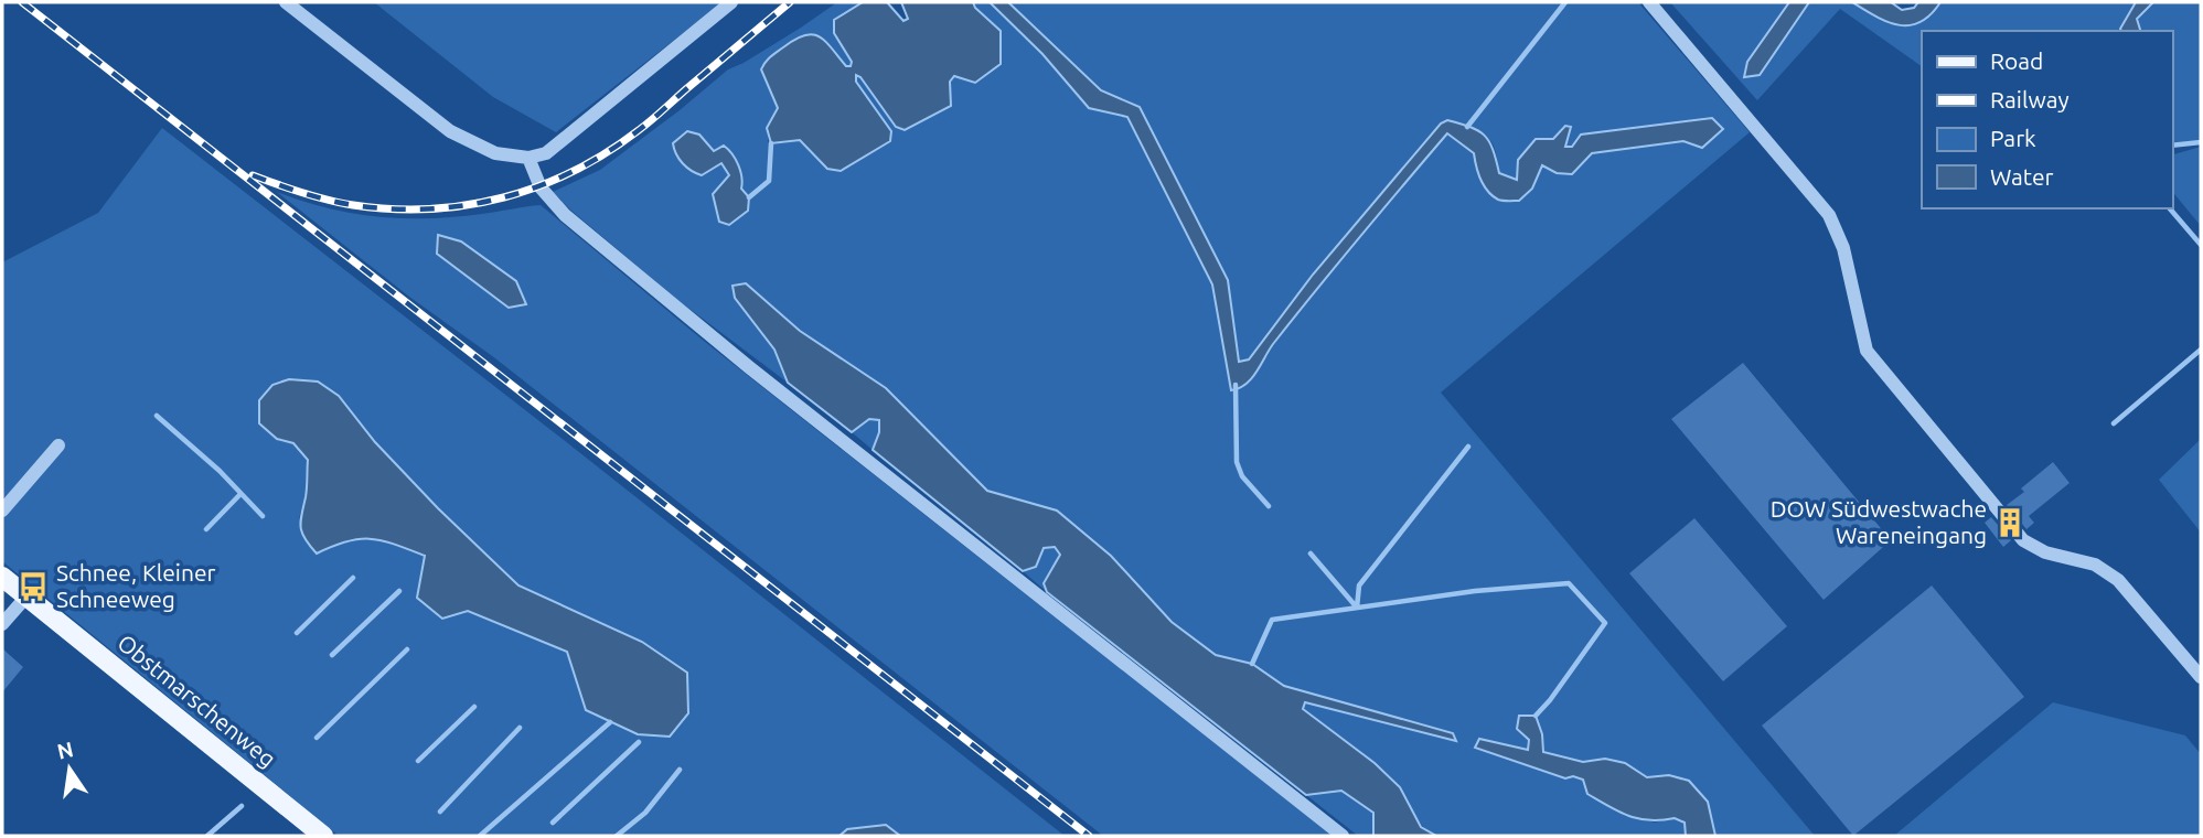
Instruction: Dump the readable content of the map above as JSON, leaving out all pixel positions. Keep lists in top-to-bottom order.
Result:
{
  "streets": {
    "main road": ["Obstmarschenweg"]
  },
  "places": {
    "building": ["DOW Südwestwache Wareneingang"],
    "bus stop": ["Schnee, Kleiner Schneeweg"]
  },
  "legend": [
    "Road",
    "Railway",
    "Park",
    "Water"
  ],
  "north": "top"
}
